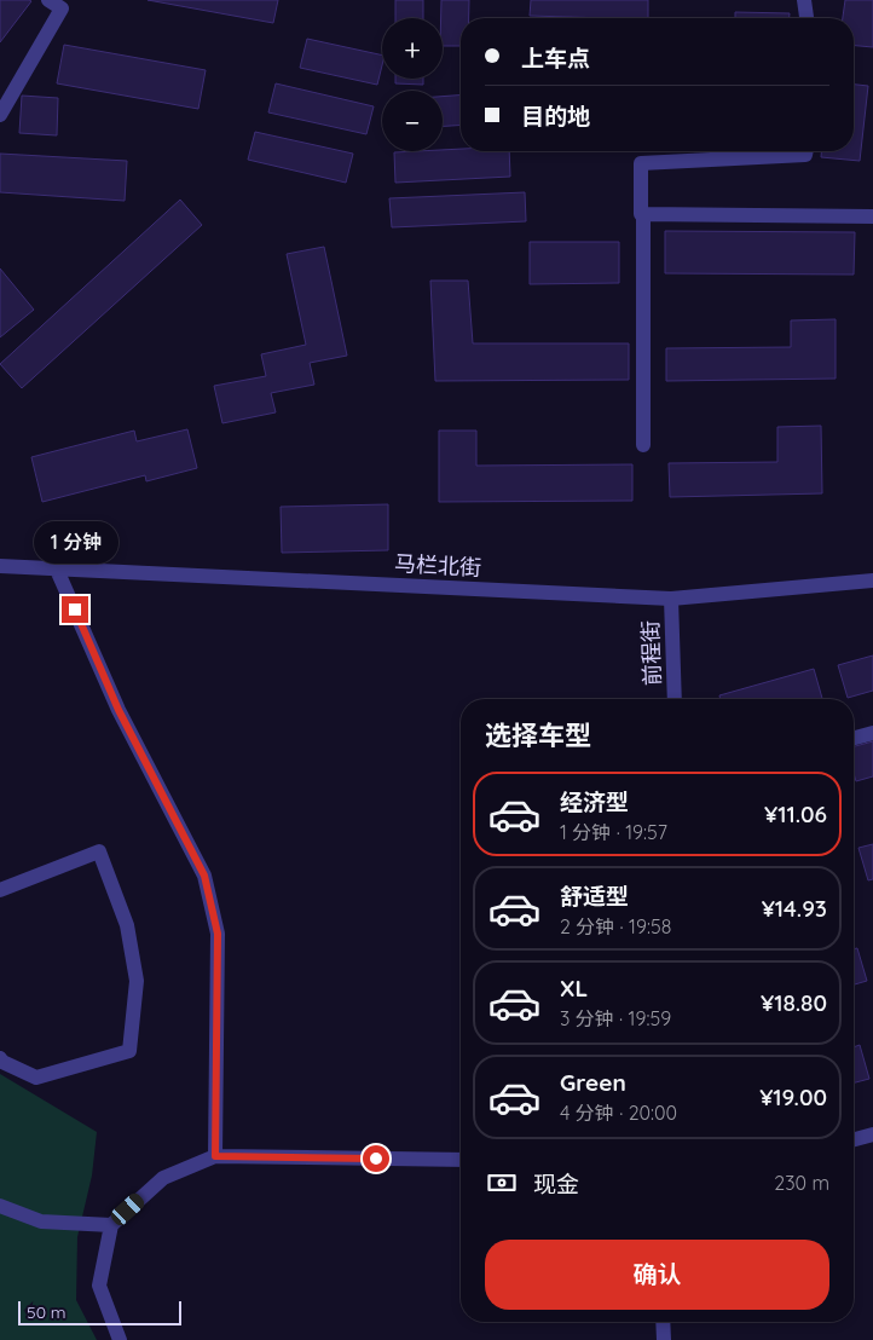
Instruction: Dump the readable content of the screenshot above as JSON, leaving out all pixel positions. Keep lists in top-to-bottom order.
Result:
{
  "streets": {
    "street": ["马栏北街", "前程街"]
  },
  "crossings": [
    ["马栏北街", "前程街"]
  ],
  "scale_bar": "50 m",
  "page": {
    "map_buttons": ["+", "−"],
    "banner": ["上车点", "目的地"],
    "bubble": "1 分钟",
    "heading": "选择车型",
    "list": [
      {
        "name": "经济型",
        "note": "1 分钟 · 19:57",
        "value": "¥11.06"
      },
      {
        "name": "舒适型",
        "note": "2 分钟 · 19:58",
        "value": "¥14.93"
      },
      {
        "name": "XL",
        "note": "3 分钟 · 19:59",
        "value": "¥18.80"
      },
      {
        "name": "Green",
        "note": "4 分钟 · 20:00",
        "value": "¥19.00"
      }
    ],
    "pay": ["现金", "230 m"],
    "buttons": "确认",
    "scale": "50 m"
  }
}
